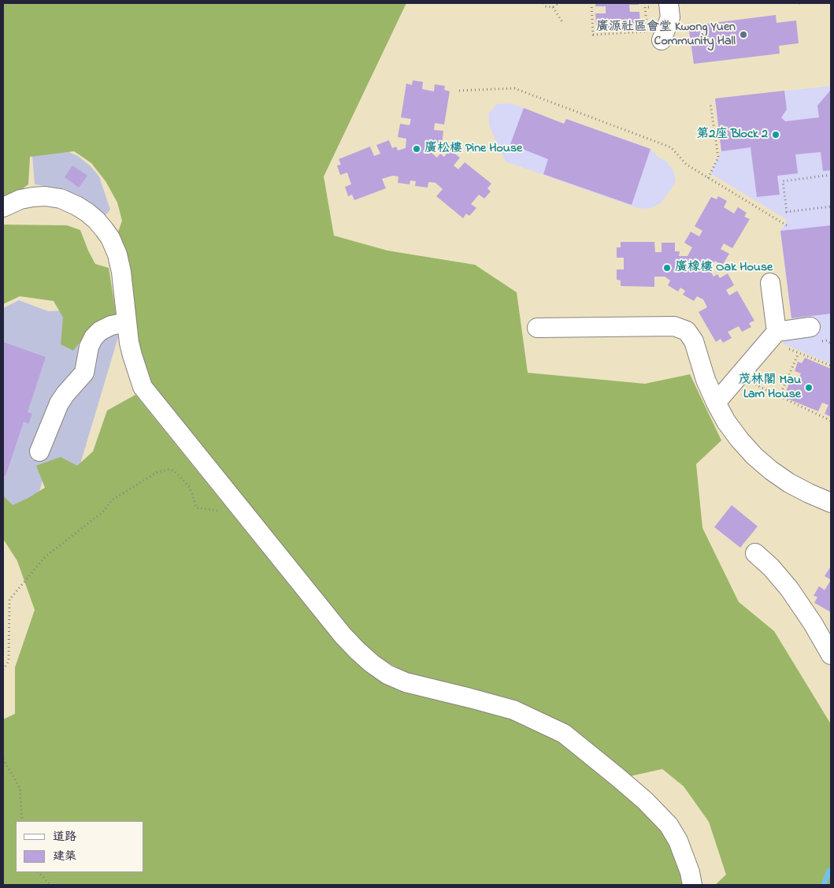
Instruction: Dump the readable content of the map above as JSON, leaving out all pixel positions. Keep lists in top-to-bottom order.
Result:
{
  "places": [
    "廣源社區會堂 Kwong Yuen Community Hall",
    "第2座 Block 2",
    "廣松樓 Pine House",
    "廣橡樓 Oak House",
    "茂林閣 Mau Lam House"
  ],
  "legend": ["道路", "建築"]
}
